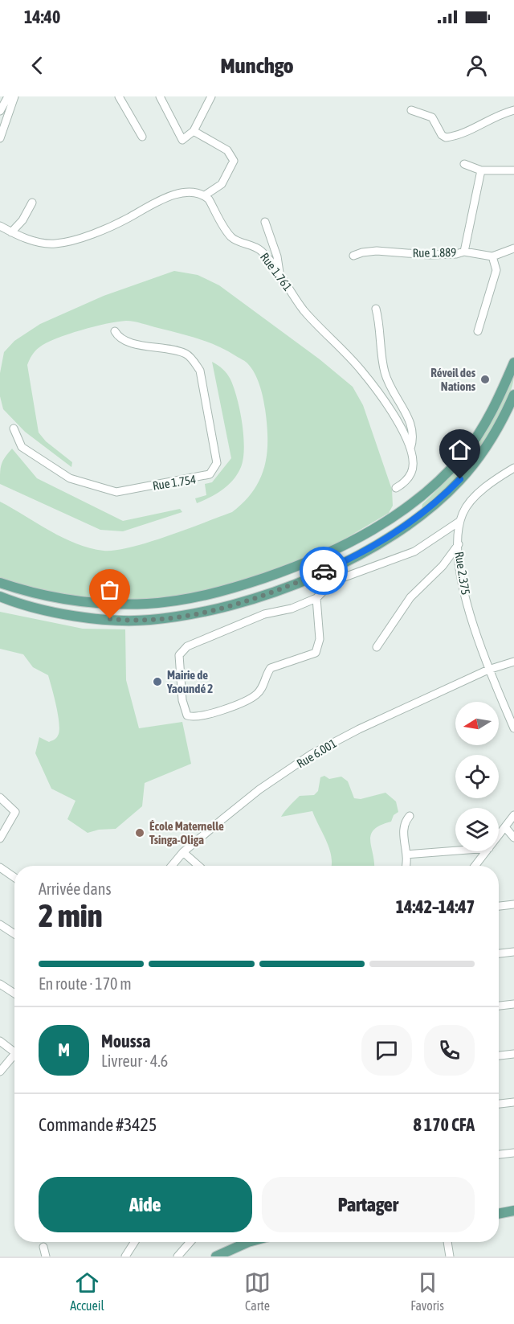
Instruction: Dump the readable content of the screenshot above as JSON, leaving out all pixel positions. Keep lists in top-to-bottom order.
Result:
{
  "streets": {
    "street": [
      "Rue 1.889",
      "Rue 1.761",
      "Rue 1.754",
      "Rue 2.375",
      "Rue 6.001"
    ]
  },
  "crossings": [
    ["Rue 2.375", "Rue 6.001"]
  ],
  "places": ["Réveil des Nations", "Mairie de Yaoundé 2", "École Maternelle Tsinga-Oliga"],
  "north": "left",
  "page": {
    "status": "14:40",
    "header": "Munchgo",
    "heading": ["2 min", "Arrivée dans", "14:42–14:47"],
    "panel": [
      "Moussa",
      "Livreur · 4.6",
      "Commande #3425",
      "8 170 CFA"
    ],
    "bar": "En route · 170 m",
    "round": "M",
    "buttons": ["Aide", "Partager"],
    "tabs": ["Accueil", "Carte", "Favoris"]
  }
}
